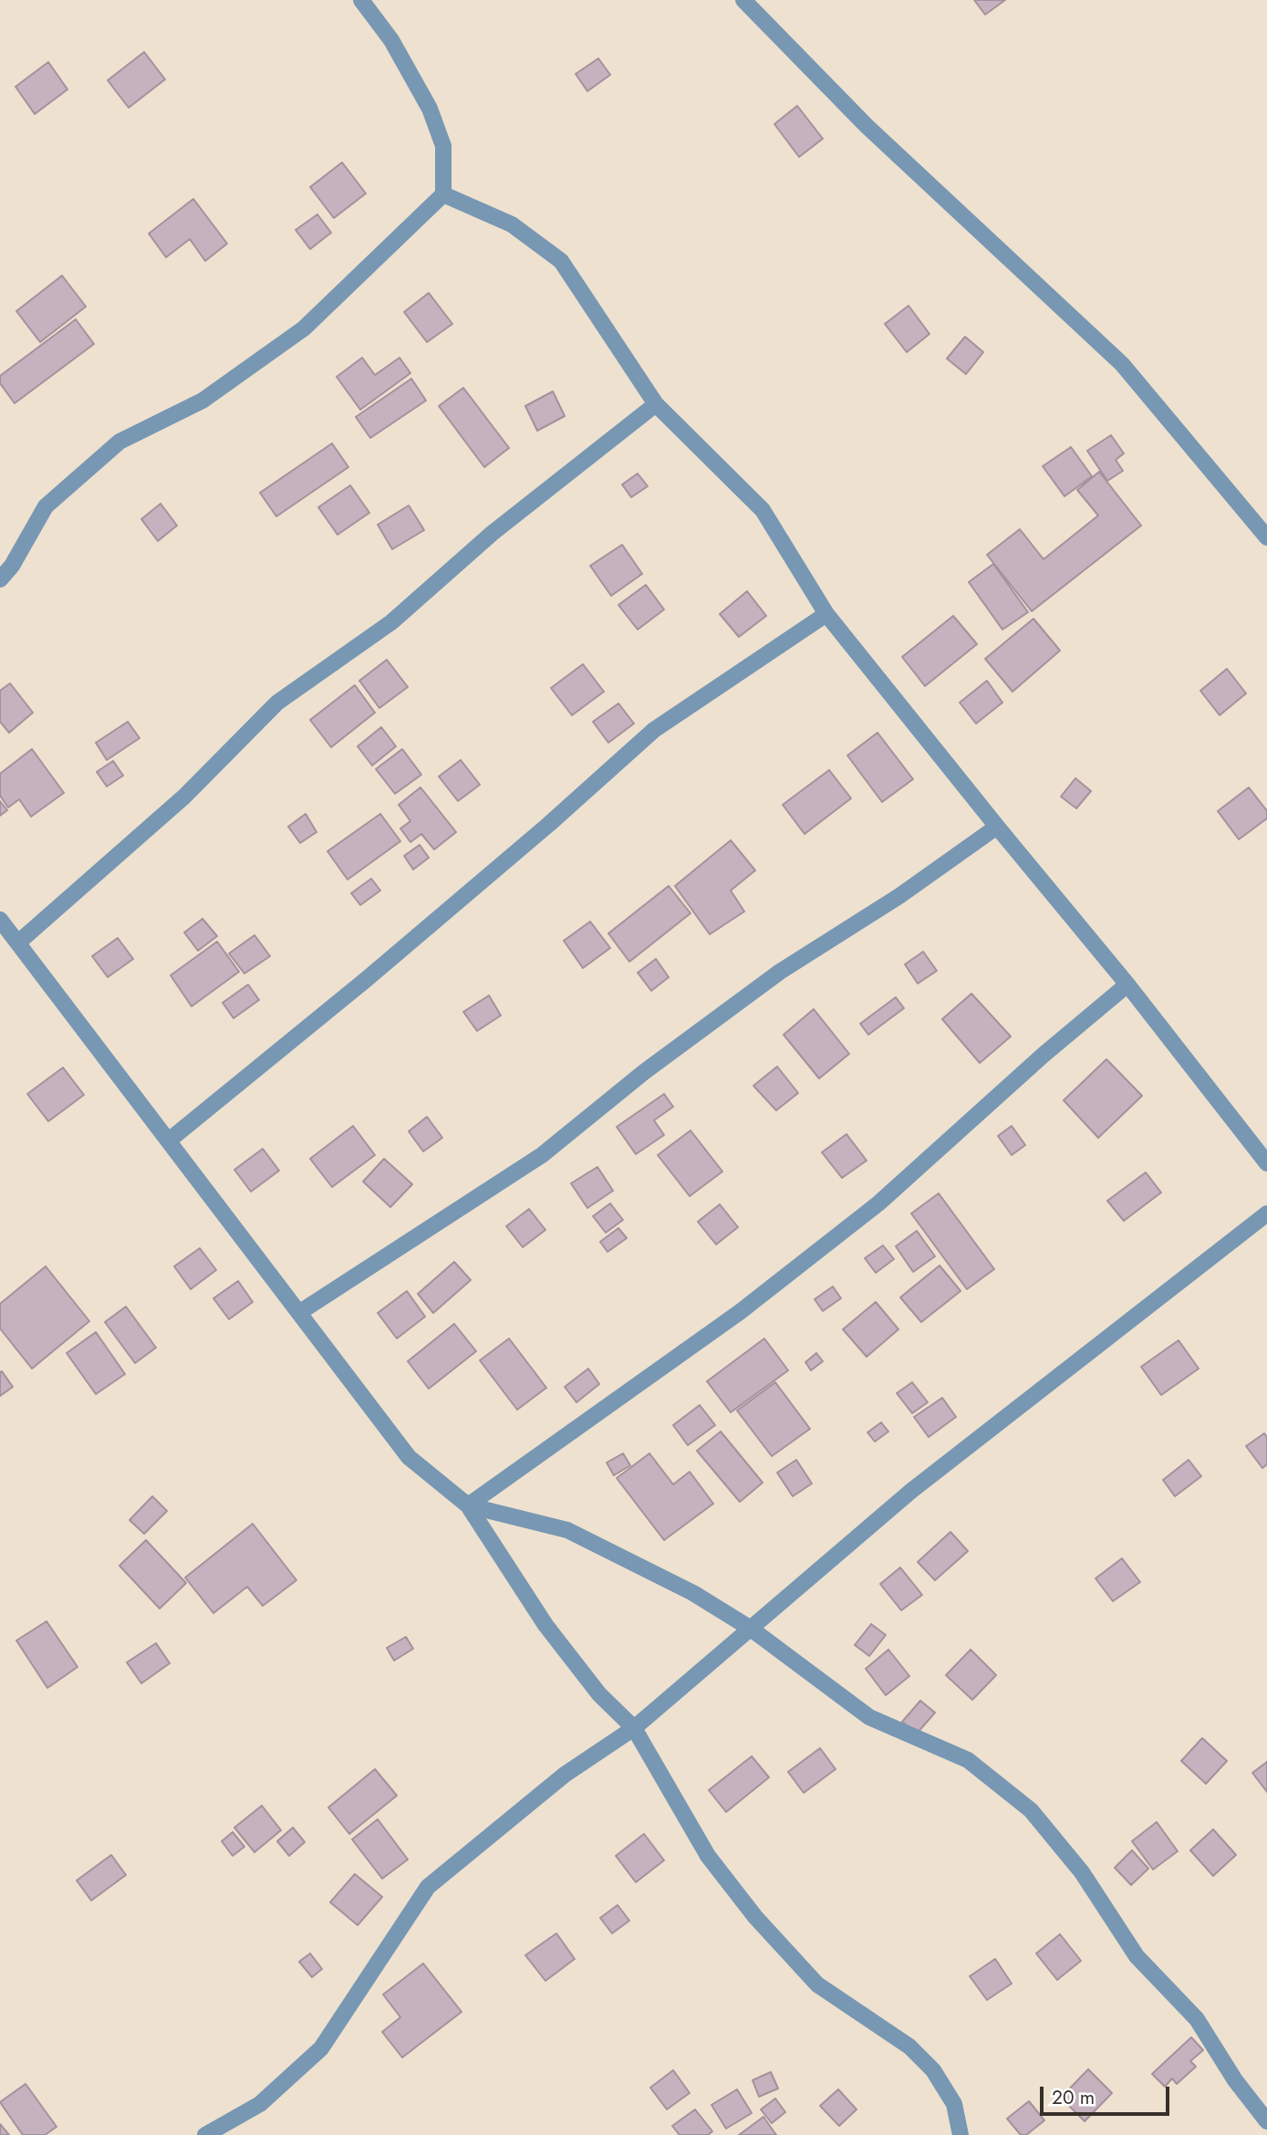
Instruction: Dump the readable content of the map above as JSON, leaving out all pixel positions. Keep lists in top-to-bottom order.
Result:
{
  "scale_bar": "20 m"
}
